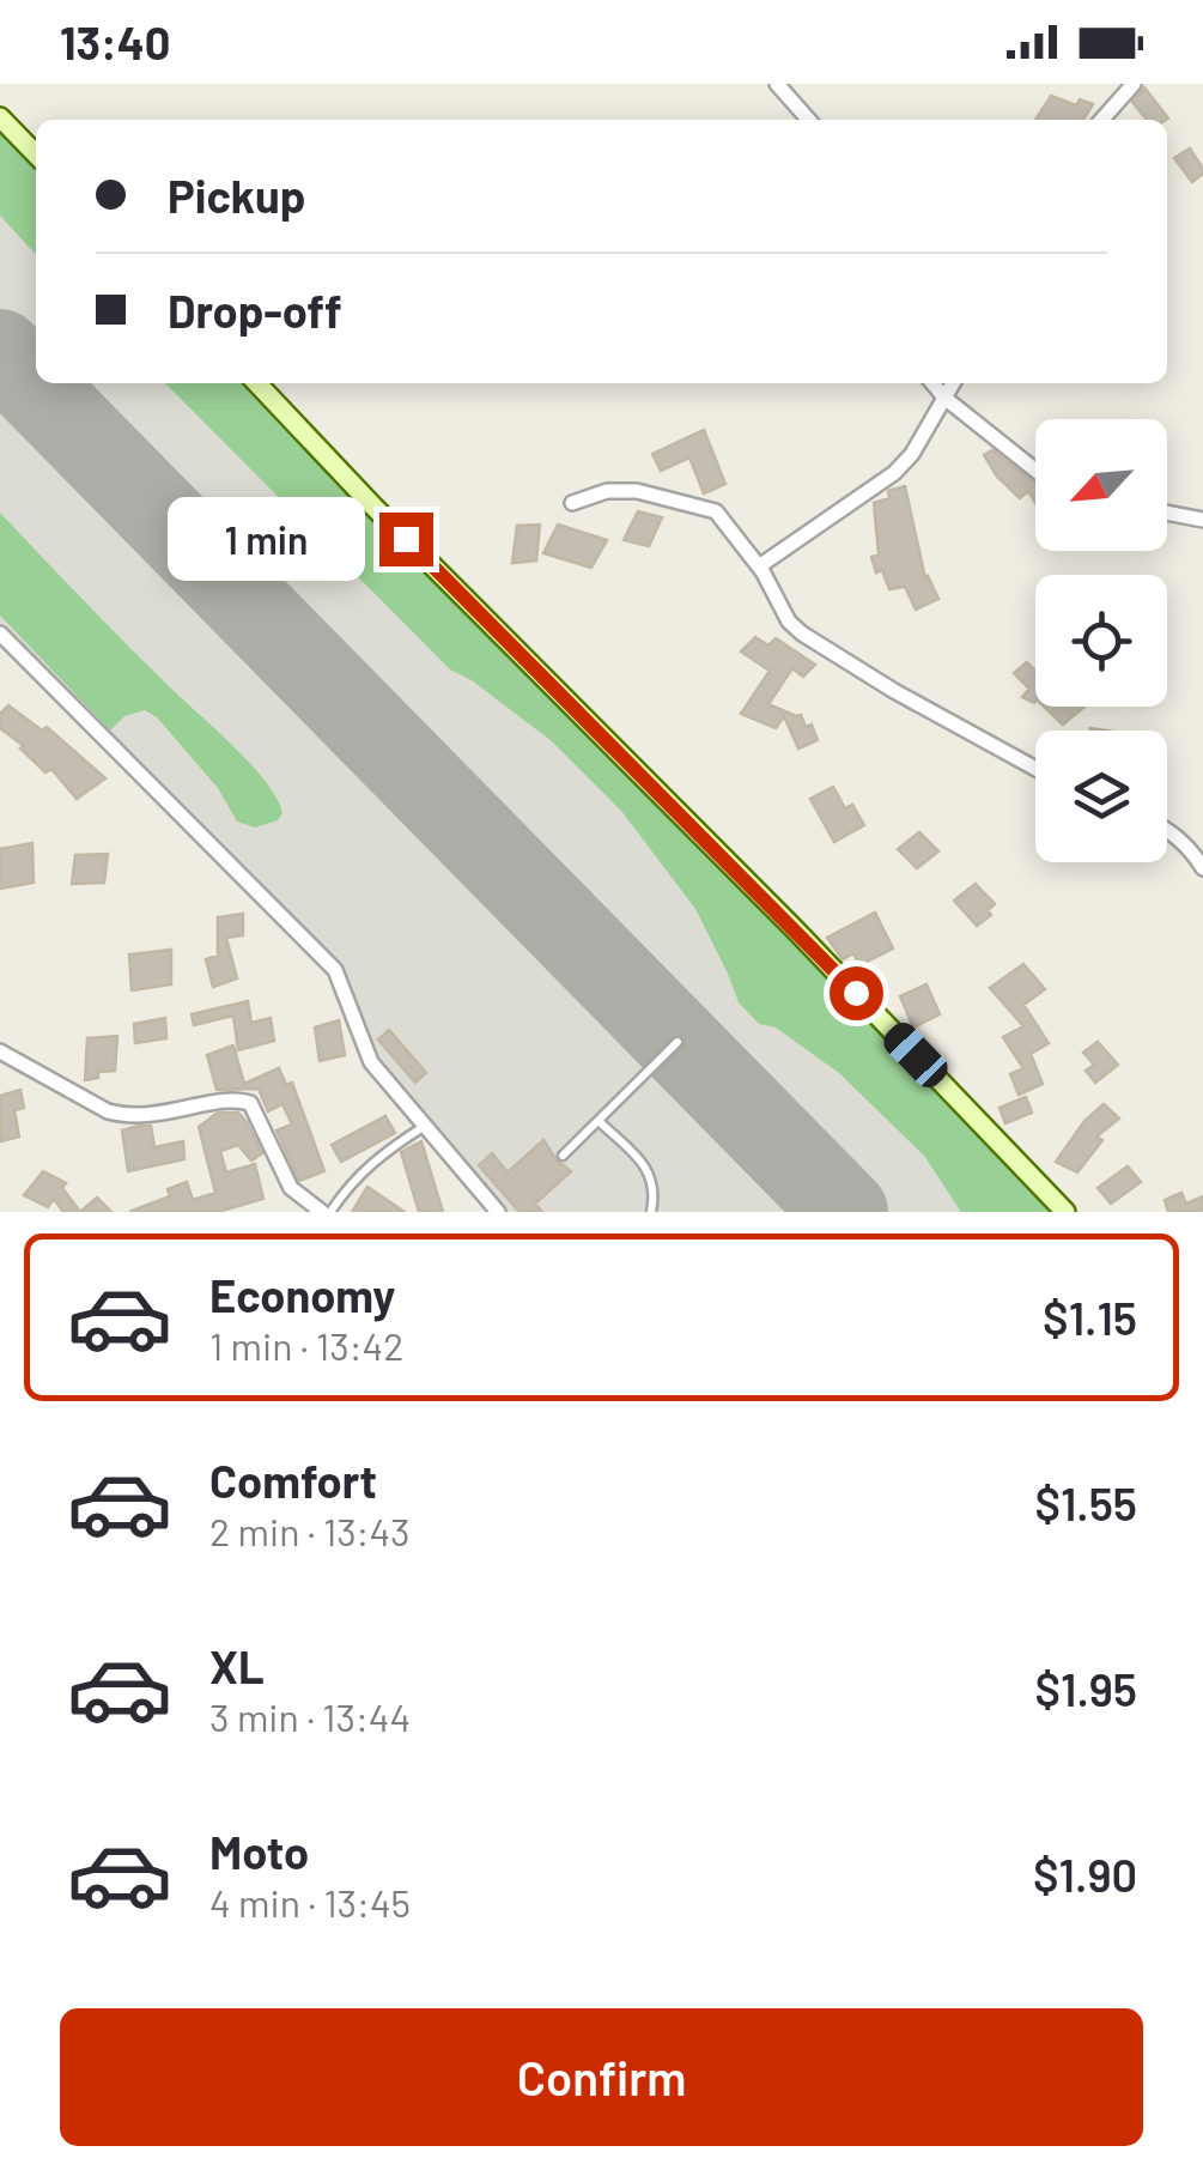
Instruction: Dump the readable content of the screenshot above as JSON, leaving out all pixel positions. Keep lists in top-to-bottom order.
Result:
{
  "north": "bottom left",
  "page": {
    "status": "13:40",
    "banner": ["Pickup", "Drop-off"],
    "bubble": "1 min",
    "list": [
      {
        "name": "Economy",
        "note": "1 min · 13:42",
        "value": "$1.15"
      },
      {
        "name": "Comfort",
        "note": "2 min · 13:43",
        "value": "$1.55"
      },
      {
        "name": "XL",
        "note": "3 min · 13:44",
        "value": "$1.95"
      },
      {
        "name": "Moto",
        "note": "4 min · 13:45",
        "value": "$1.90"
      }
    ],
    "buttons": "Confirm"
  }
}
